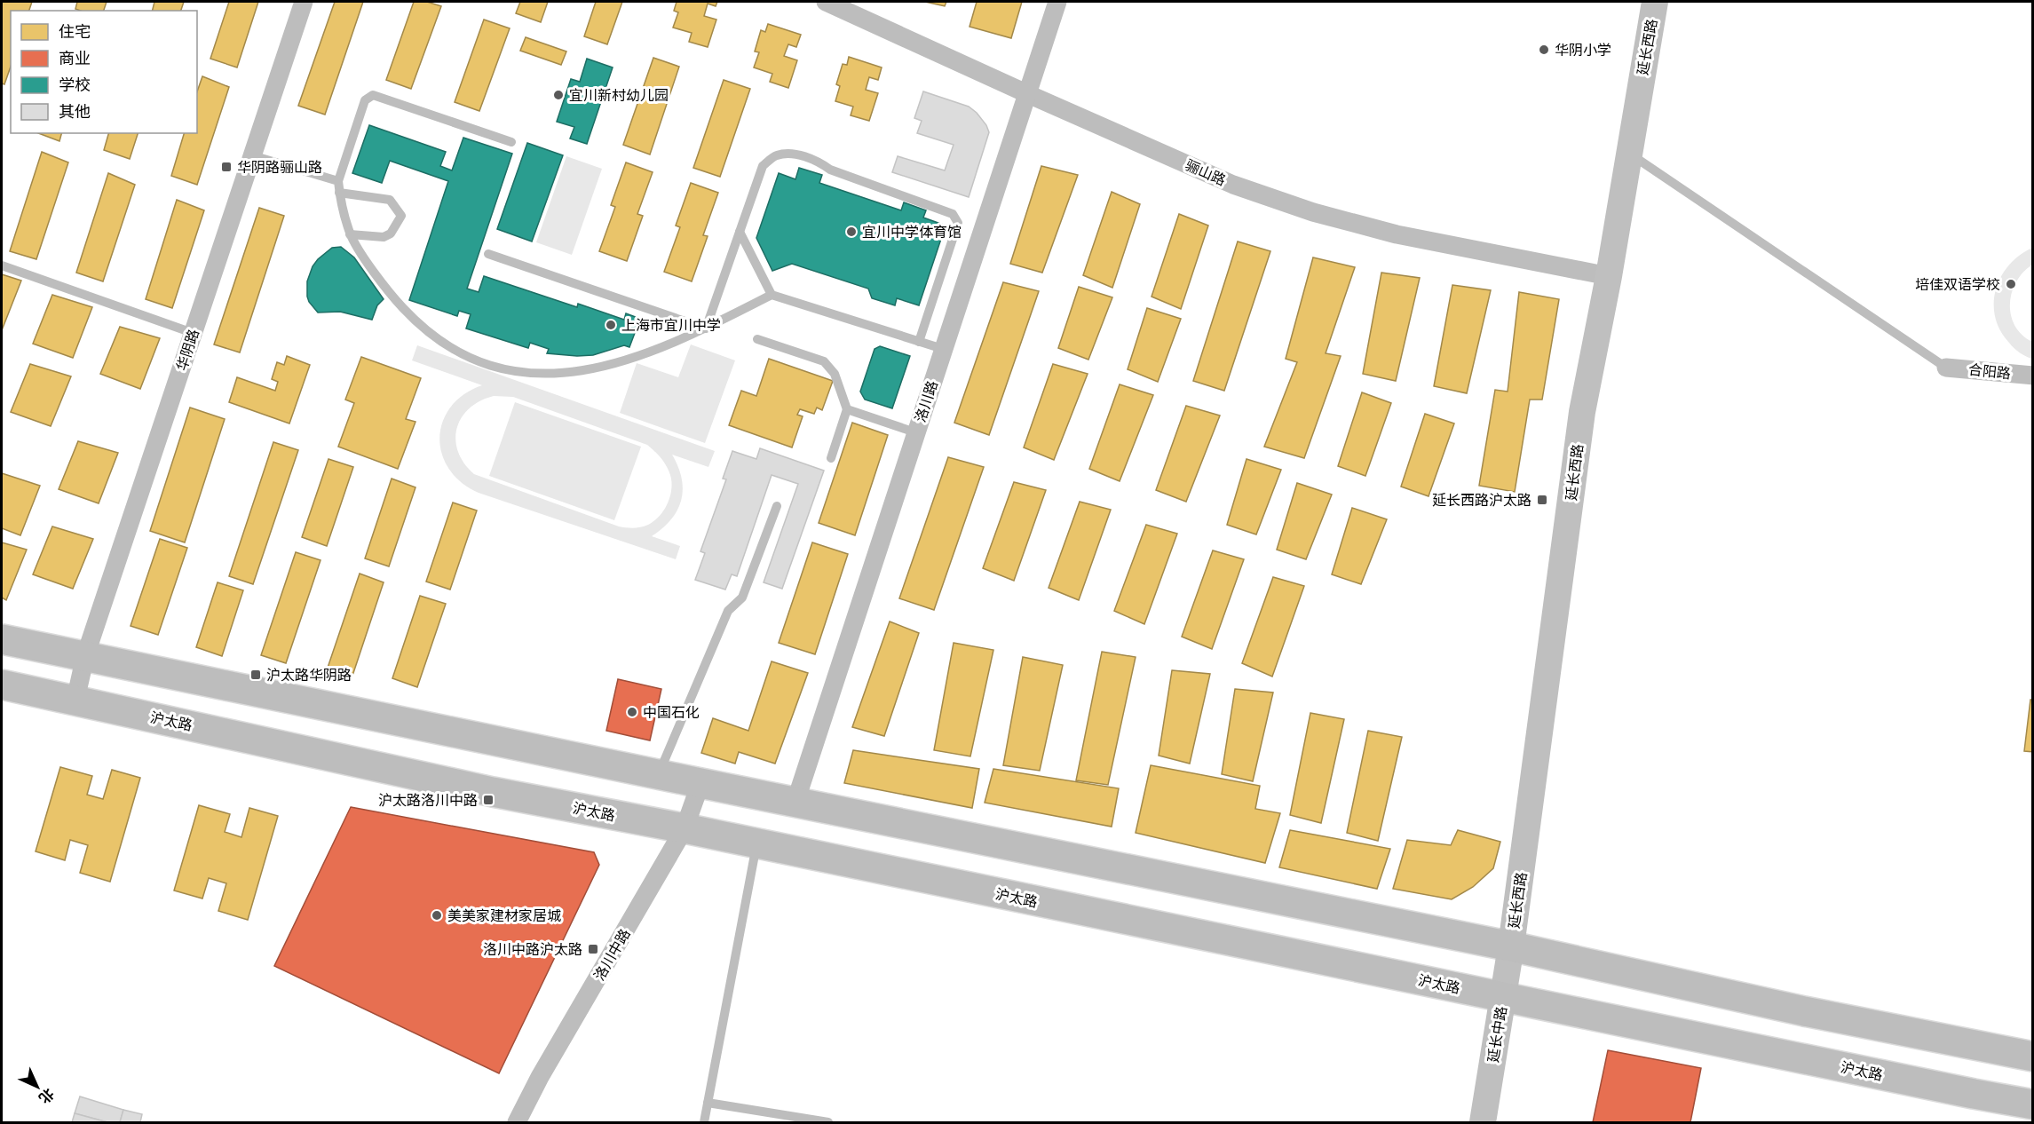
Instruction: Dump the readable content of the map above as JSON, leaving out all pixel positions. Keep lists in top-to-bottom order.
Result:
{
  "streets": {
    "main road": ["沪太路"],
    "street": [
      "延长西路",
      "骊山路",
      "华阴路",
      "合阳路",
      "洛川路",
      "洛川中路",
      "延长中路"
    ]
  },
  "crossings": [
    ["延长西路", "骊山路"],
    ["延长西路", "延长中路"],
    ["骊山路", "洛川路"],
    ["华阴路", "沪太路"],
    ["沪太路", "洛川中路"],
    ["沪太路", "延长中路"]
  ],
  "places": {
    "other": [
      "华阴小学",
      "宜川新村幼儿园",
      "宜川中学体育馆",
      "培佳双语学校",
      "上海市宜川中学",
      "中国石化",
      "美美家建材家居城"
    ],
    "transit": [
      "华阴路骊山路",
      "延长西路沪太路",
      "沪太路华阴路",
      "沪太路洛川中路",
      "洛川中路沪太路"
    ]
  },
  "legend": [
    "住宅",
    "商业",
    "学校",
    "其他"
  ],
  "north": "bottom right"
}
